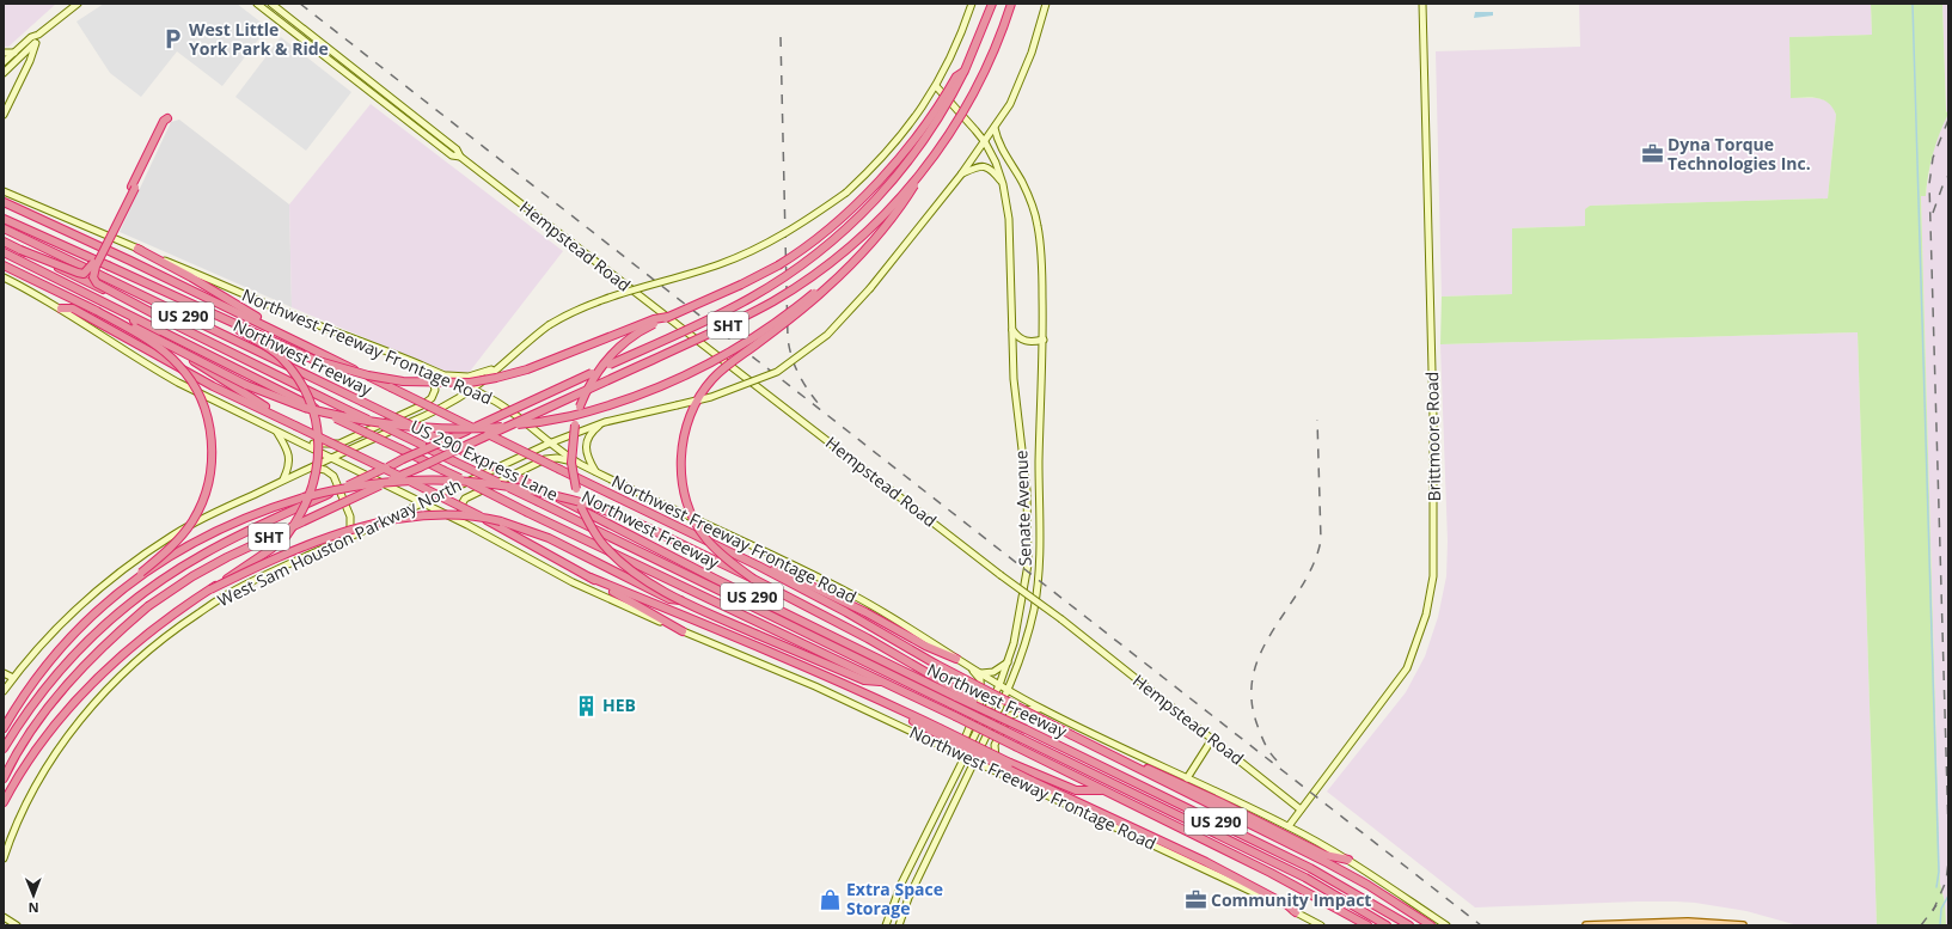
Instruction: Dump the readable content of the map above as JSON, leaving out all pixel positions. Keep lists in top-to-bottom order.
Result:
{
  "streets": {
    "highway": [
      "US 290",
      "SHT",
      "Northwest Freeway",
      "US 290 Express Lane"
    ],
    "main road": [
      "Hempstead Road",
      "Northwest Freeway Frontage Road",
      "Brittmoore Road",
      "Senate Avenue",
      "West Sam Houston Parkway North"
    ]
  },
  "crossings": [
    ["Hempstead Road", "Brittmoore Road"],
    ["Northwest Freeway Frontage Road", "Brittmoore Road"],
    ["Northwest Freeway Frontage Road", "Senate Avenue"],
    ["Northwest Freeway Frontage Road", "West Sam Houston Parkway North"],
    ["Senate Avenue", "West Sam Houston Parkway North"]
  ],
  "places": {
    "parking": ["West Little York Park & Ride"],
    "office": ["Dyna Torque Technologies Inc.", "Community Impact"],
    "building": ["HEB"],
    "shop": ["Extra Space Storage"]
  },
  "north": "bottom"
}
